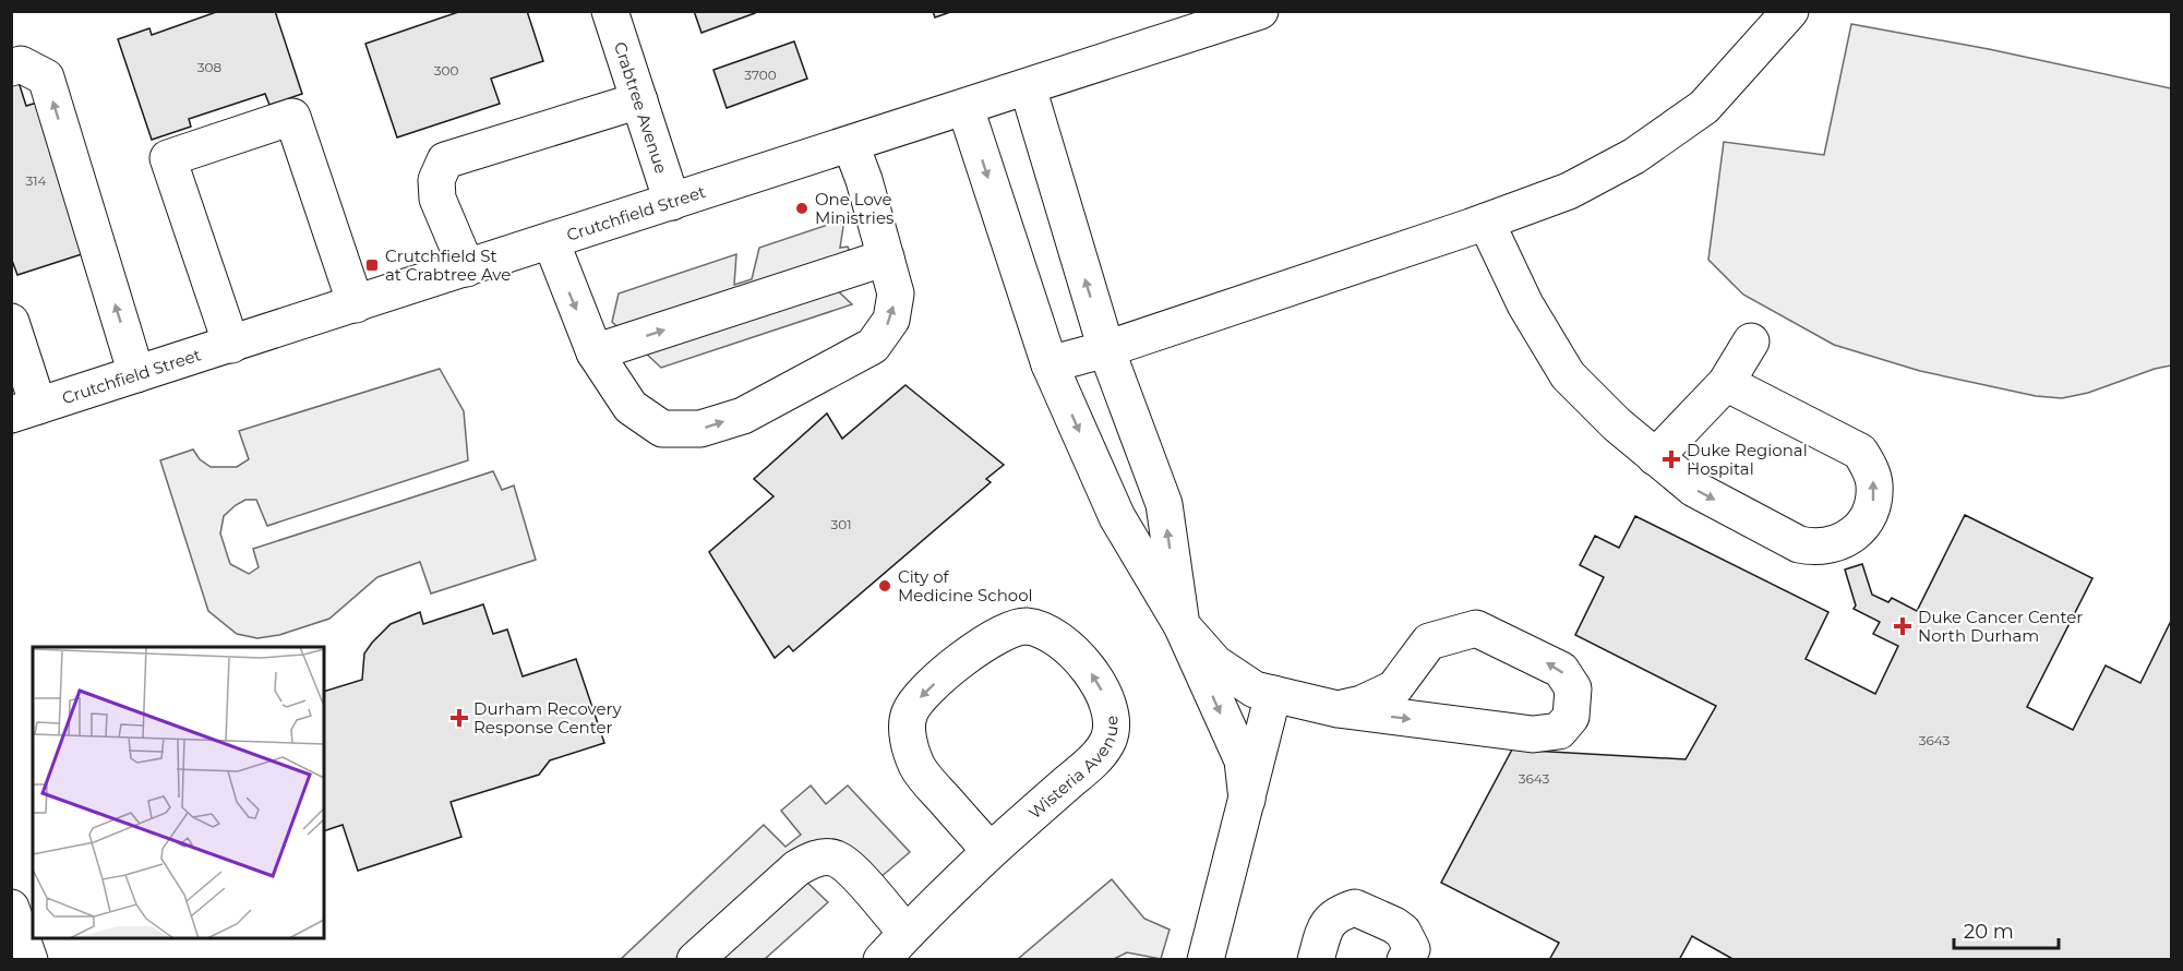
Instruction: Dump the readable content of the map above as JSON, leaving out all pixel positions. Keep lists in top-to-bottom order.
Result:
{
  "streets": {
    "street": ["Crabtree Avenue", "Crutchfield Street", "Wisteria Avenue"]
  },
  "crossings": [
    ["Crabtree Avenue", "Crutchfield Street"]
  ],
  "places": {
    "other": ["One Love Ministries", "City of Medicine School"],
    "transit": ["Crutchfield St at Crabtree Ave"],
    "health": ["Duke Regional Hospital", "Duke Cancer Center North Durham", "Durham Recovery Response Center"]
  },
  "house_numbers": [
    "308",
    "300",
    "3700",
    "314",
    "301",
    "3643",
    "3643"
  ],
  "scale_bar": "20 m"
}
